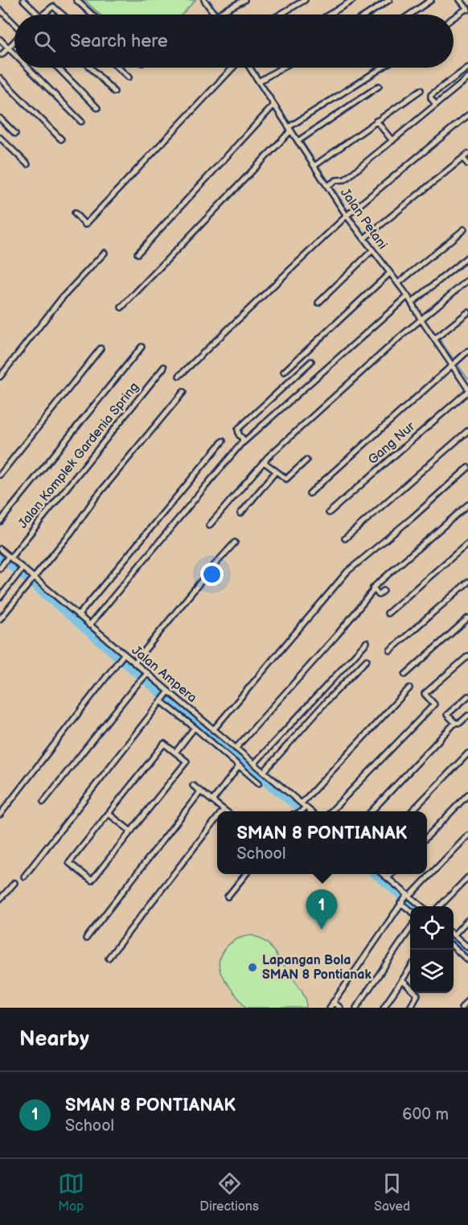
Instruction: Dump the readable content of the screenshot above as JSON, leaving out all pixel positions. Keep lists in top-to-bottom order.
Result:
{
  "streets": {
    "street": [
      "Jalan Petani",
      "Gang Nur",
      "Jalan Komplek Gardenia Spring",
      "Jalan Ampera"
    ]
  },
  "crossings": [
    ["Jalan Petani", "Gang Nur"],
    ["Jalan Komplek Gardenia Spring", "Jalan Ampera"]
  ],
  "places": ["Lapangan Bola SMAN 8 Pontianak"],
  "page": {
    "search": "Search here",
    "popup": ["SMAN 8 PONTIANAK", "School"],
    "pins": "1",
    "heading": "Nearby",
    "list": [
      {
        "mark": "1",
        "name": "SMAN 8 PONTIANAK",
        "note": "School",
        "value": "600 m"
      }
    ],
    "nav": ["Map", "Directions", "Saved"]
  }
}
